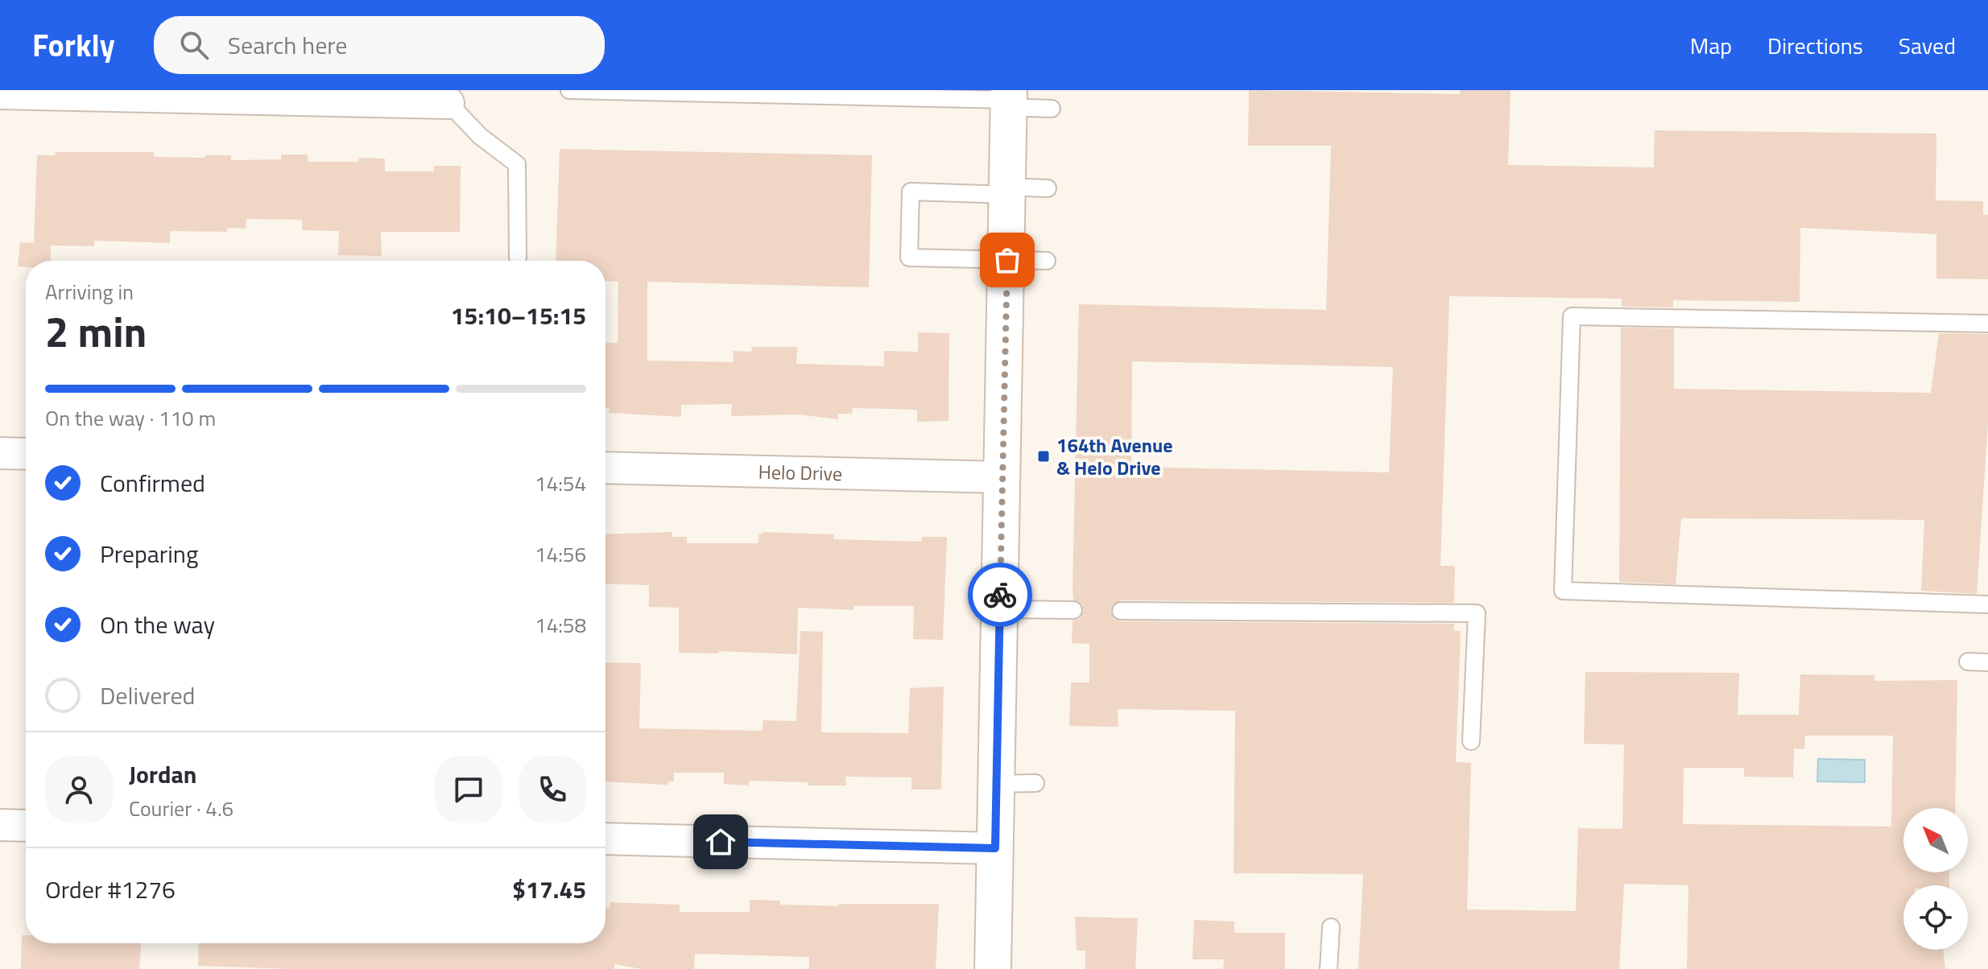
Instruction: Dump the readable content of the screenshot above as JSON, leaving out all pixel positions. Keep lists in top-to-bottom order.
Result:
{
  "streets": {
    "street": ["Helo Drive"]
  },
  "places": {
    "transit": ["164th Avenue & Helo Drive"]
  },
  "north": "top left",
  "page": {
    "header": "Forkly",
    "search": "Search here",
    "nav": ["Map", "Directions", "Saved"],
    "heading": ["2 min", "Arriving in", "15:10–15:15"],
    "panel": [
      "Jordan",
      "Courier · 4.6",
      "Order #1276",
      "$17.45"
    ],
    "bar": "On the way · 110 m",
    "list": [
      ["Confirmed", "14:54"],
      ["Preparing", "14:56"],
      ["On the way", "14:58"],
      "Delivered"
    ]
  }
}
